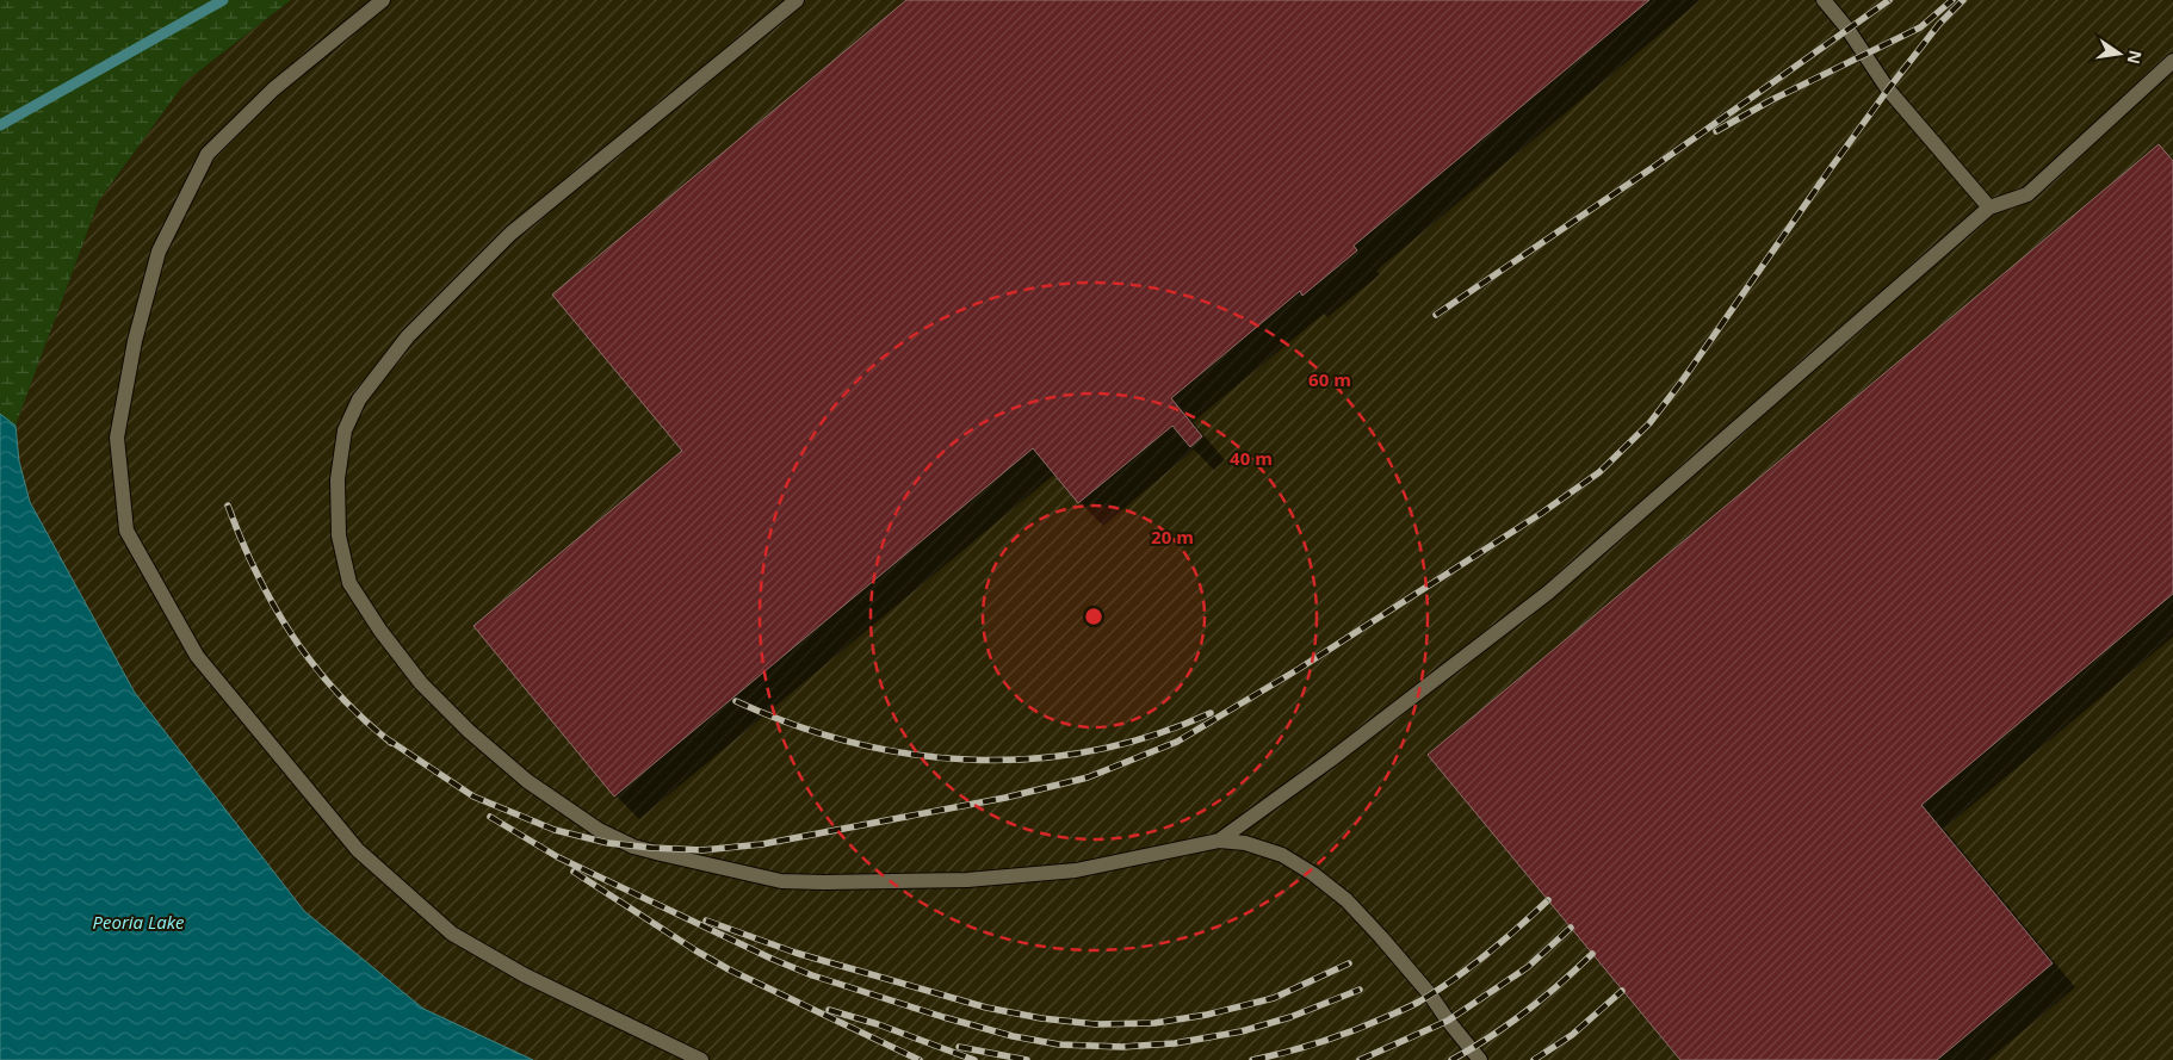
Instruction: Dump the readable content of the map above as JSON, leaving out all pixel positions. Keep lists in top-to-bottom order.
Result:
{
  "water": ["Peoria Lake"],
  "north": "right",
  "rings": ["60 m", "40 m", "20 m"]
}
